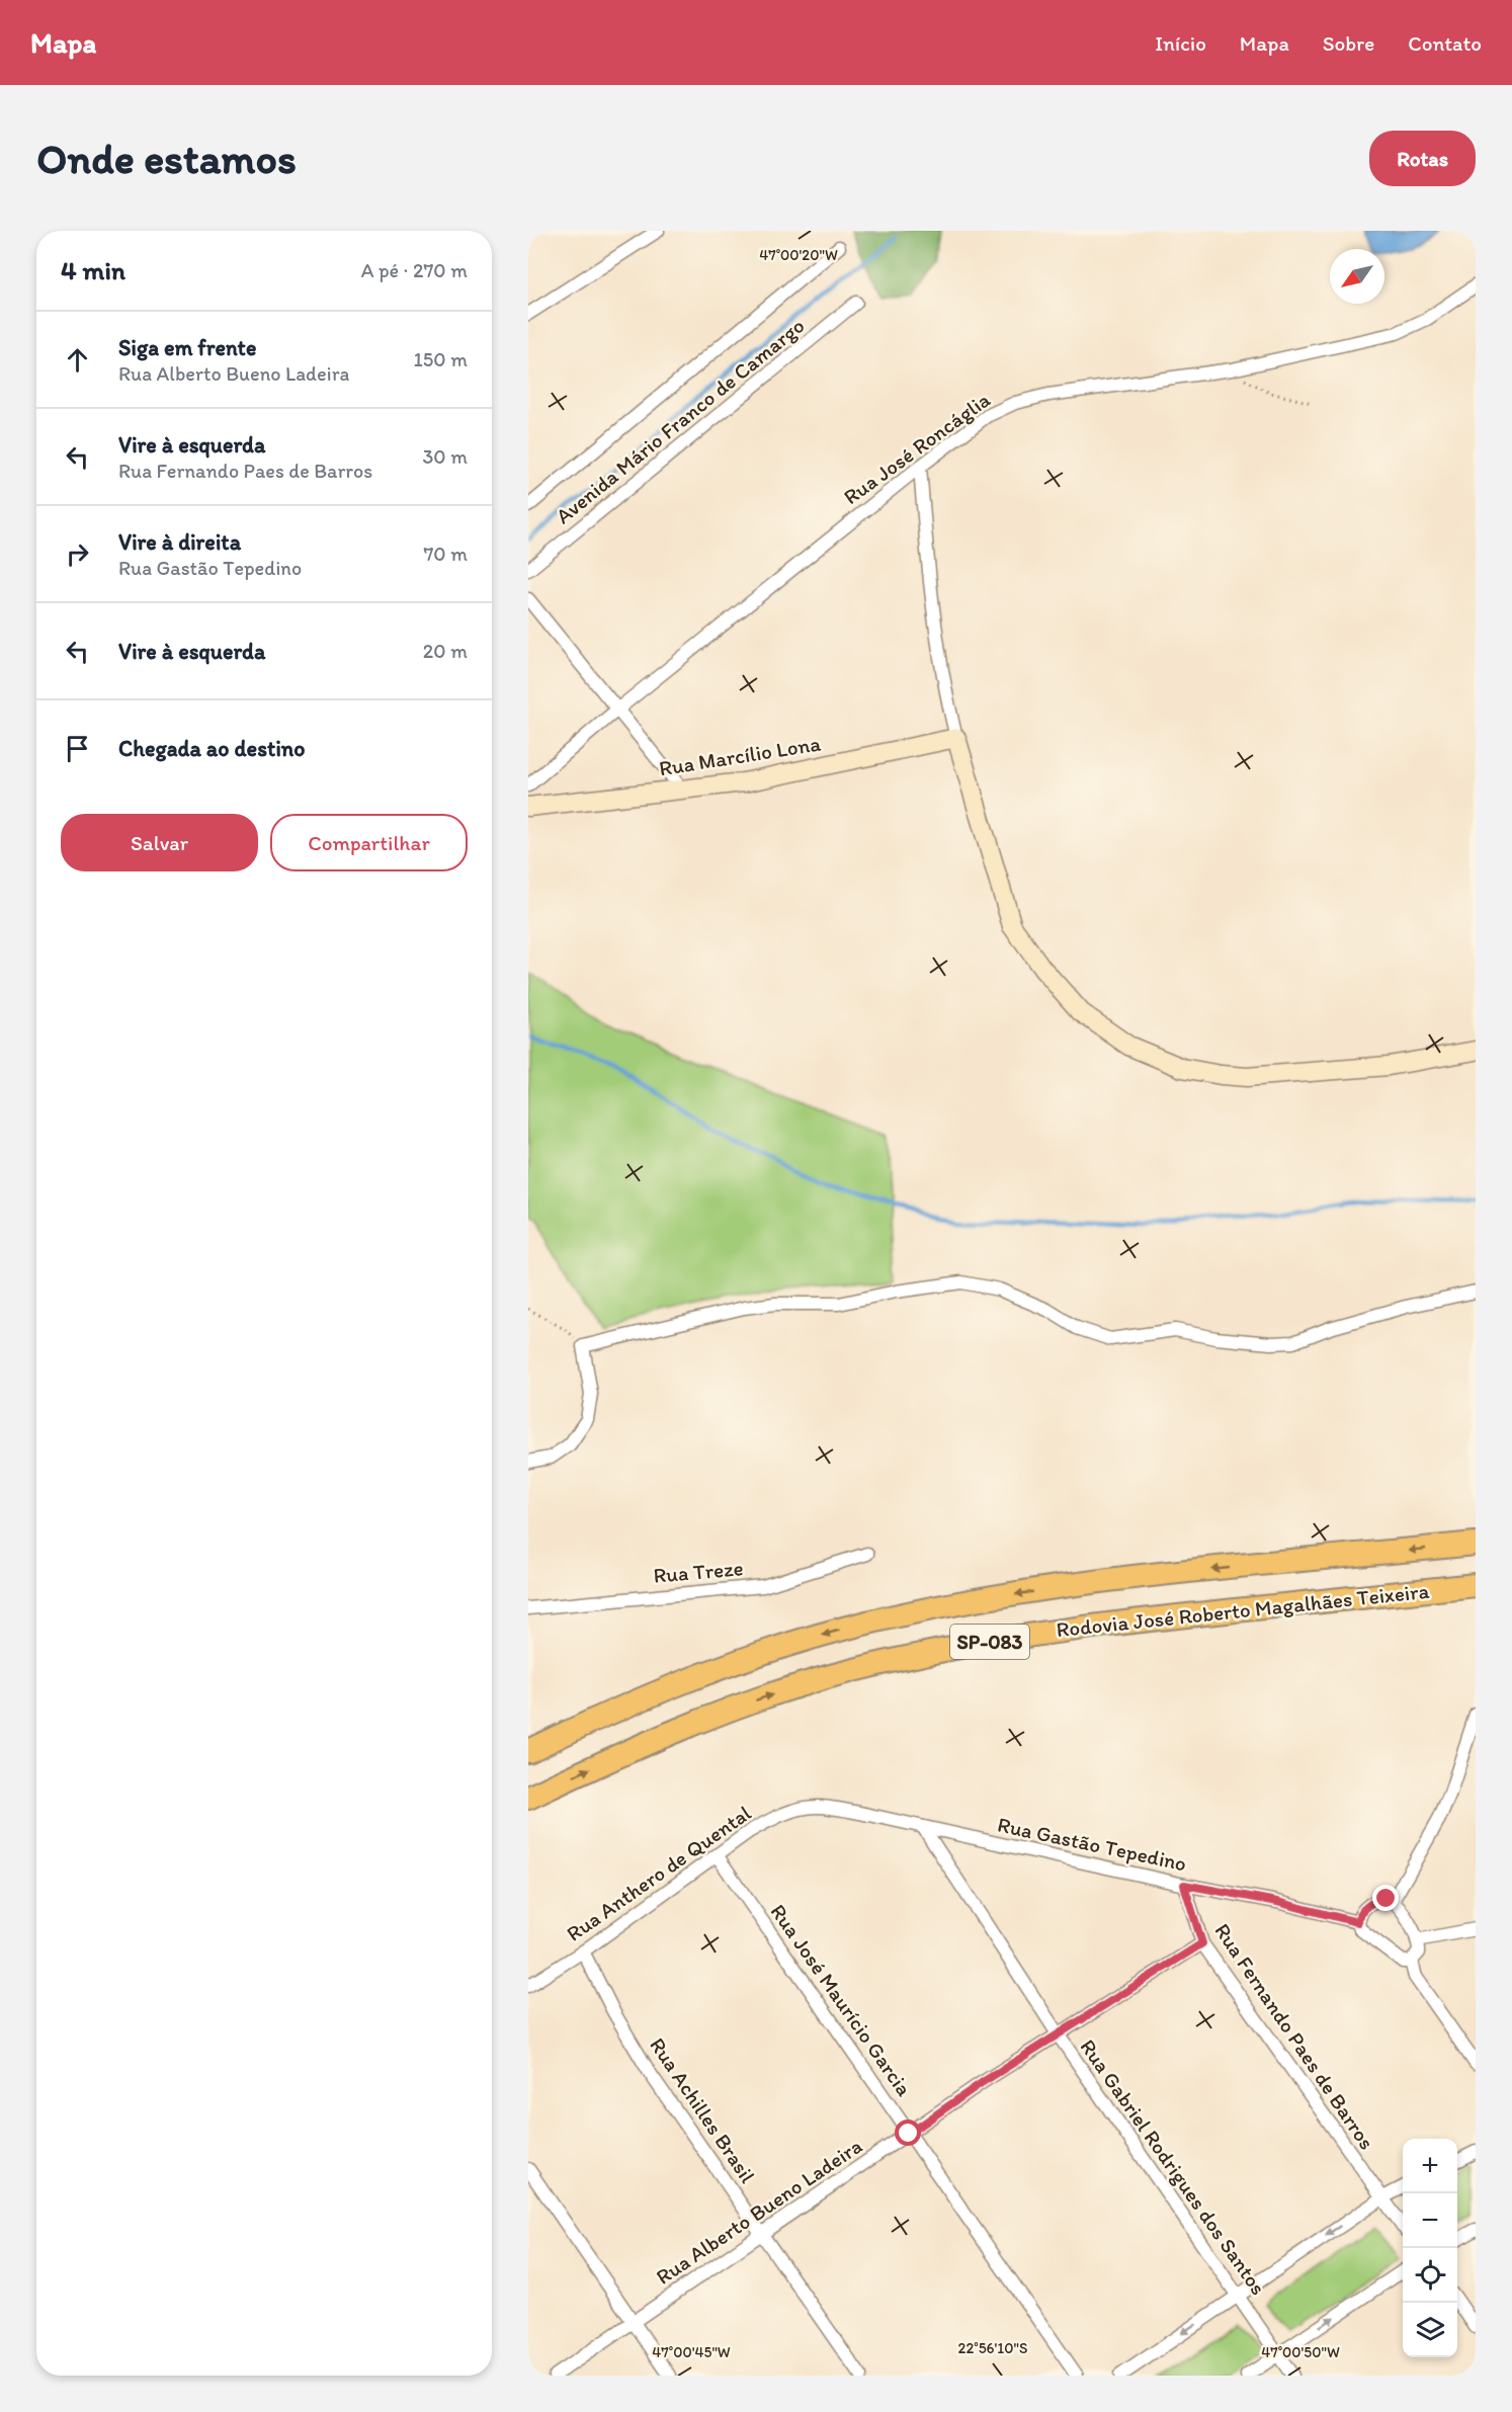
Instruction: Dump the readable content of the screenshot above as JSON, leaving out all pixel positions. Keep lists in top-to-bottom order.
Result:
{
  "streets": {
    "highway": ["Rodovia José Roberto Magalhães Teixeira", "SP-083"],
    "street": [
      "Avenida Mário Franco de Camargo",
      "Rua José Roncáglia",
      "Rua Marcílio Lona",
      "Rua Treze",
      "Rua Gastão Tepedino",
      "Rua Anthero de Quental",
      "Rua José Maurício Garcia",
      "Rua Fernando Paes de Barros",
      "Rua Achilles Brasil",
      "Rua Gabriel Rodrigues dos Santos",
      "Rua Alberto Bueno Ladeira"
    ]
  },
  "crossings": [
    ["Rua Gastão Tepedino", "Rua Anthero de Quental"],
    ["Rua Gastão Tepedino", "Rua Fernando Paes de Barros"],
    ["Rua Gastão Tepedino", "Rua Gabriel Rodrigues dos Santos"],
    ["Rua Anthero de Quental", "Rua José Maurício Garcia"],
    ["Rua Anthero de Quental", "Rua Achilles Brasil"],
    ["Rua José Maurício Garcia", "Rua Alberto Bueno Ladeira"],
    ["Rua Fernando Paes de Barros", "Rua Alberto Bueno Ladeira"],
    ["Rua Achilles Brasil", "Rua Alberto Bueno Ladeira"],
    ["Rua Gabriel Rodrigues dos Santos", "Rua Alberto Bueno Ladeira"]
  ],
  "north": "bottom left",
  "page": {
    "header": "Mapa",
    "nav": [
      "Início",
      "Mapa",
      "Sobre",
      "Contato"
    ],
    "buttons": [
      "Rotas",
      ["Salvar", "Compartilhar"]
    ],
    "title": "Onde estamos",
    "heading": ["4 min", "A pé · 270 m"],
    "list": [
      ["Siga em frente", "Rua Alberto Bueno Ladeira", "150 m"],
      ["Vire à esquerda", "Rua Fernando Paes de Barros", "30 m"],
      ["Vire à direita", "Rua Gastão Tepedino", "70 m"],
      ["Vire à esquerda", "20 m"],
      "Chegada ao destino"
    ],
    "map_buttons": ["+", "−"]
  },
  "coordinates": [
    "47°00'20\"W",
    "22°56'10\"S",
    "47°00'45\"W",
    "47°00'50\"W"
  ]
}
